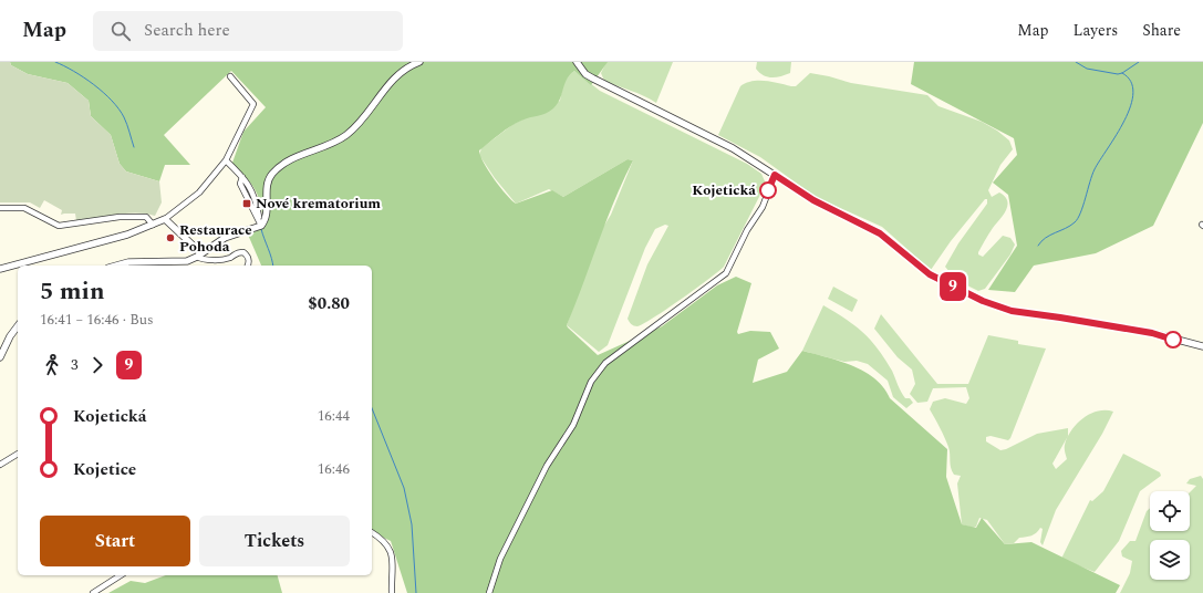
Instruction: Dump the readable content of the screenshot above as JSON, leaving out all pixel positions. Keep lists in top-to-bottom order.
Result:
{
  "places": {
    "other": ["Kojetická", "Restaurace Pohoda"],
    "transit": ["Nové krematorium"]
  },
  "lines": ["bus line 9"],
  "page": {
    "header": "Map",
    "search": "Search here",
    "nav": ["Map", "Layers", "Share"],
    "on_map": "9",
    "heading": ["5 min", "16:41 – 16:46 · Bus", "$0.80"],
    "legs": ["3", "9"],
    "list": [
      {
        "name": "Kojetická",
        "value": "16:44"
      },
      {
        "name": "Kojetice",
        "value": "16:46"
      }
    ],
    "buttons": ["Start", "Tickets"]
  }
}
